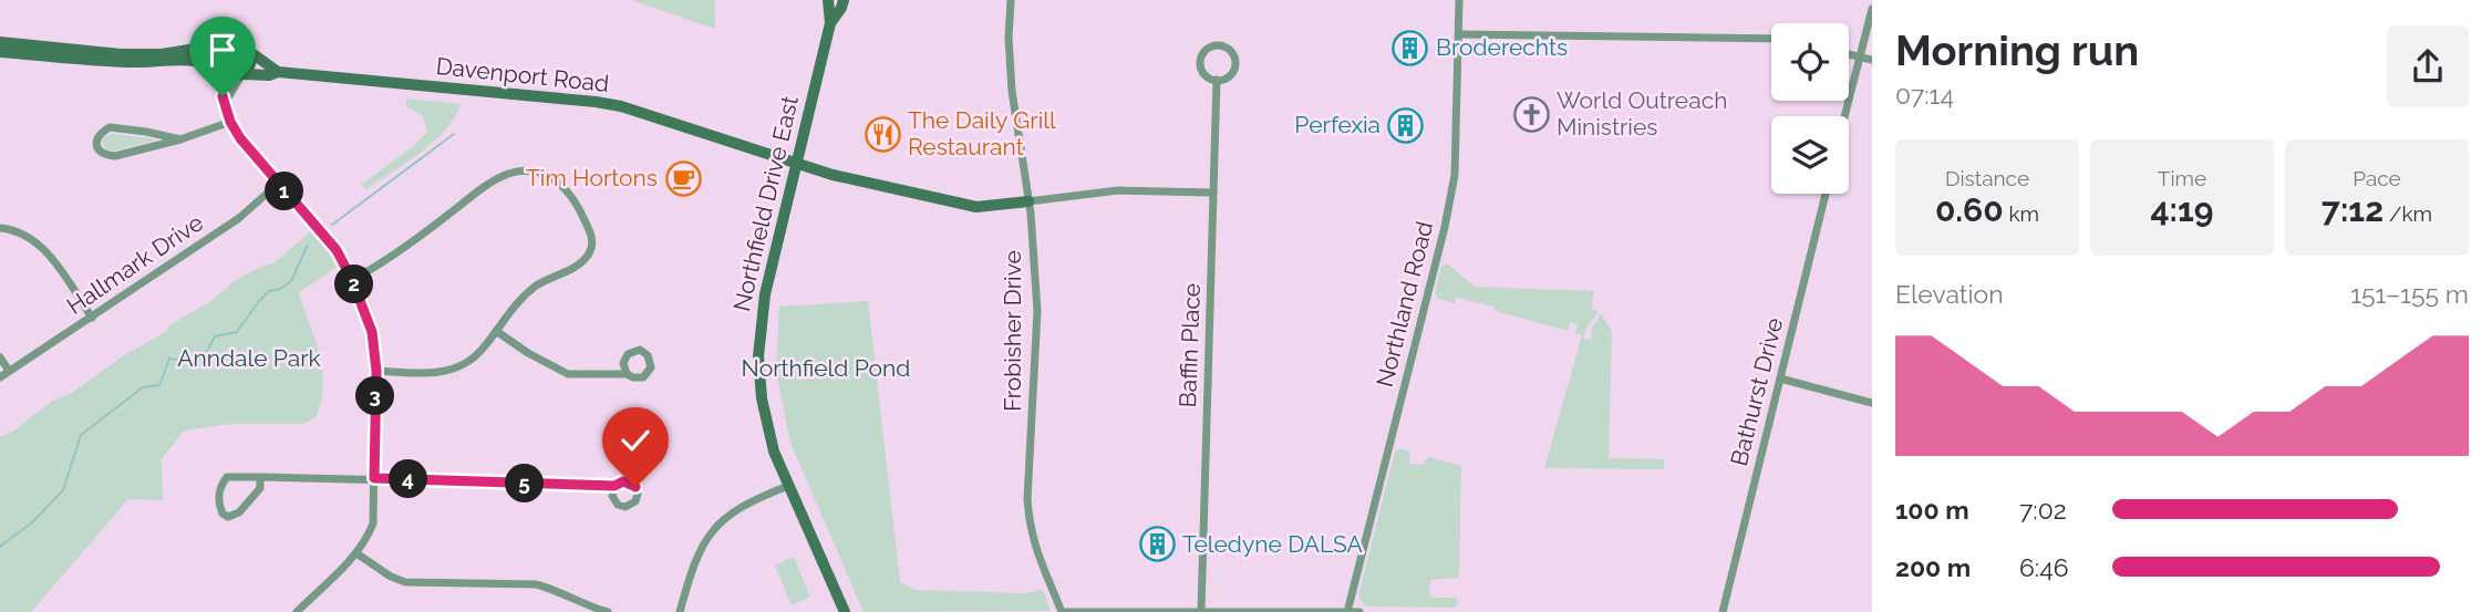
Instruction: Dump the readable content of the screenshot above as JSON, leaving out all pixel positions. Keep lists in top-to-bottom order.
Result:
{
  "streets": {
    "street": [
      "Davenport Road",
      "Northfield Drive East",
      "Hallmark Drive",
      "Northland Road",
      "Frobisher Drive",
      "Baffin Place",
      "Bathurst Drive"
    ]
  },
  "crossings": [
    ["Davenport Road", "Northfield Drive East"],
    ["Davenport Road", "Frobisher Drive"],
    ["Davenport Road", "Baffin Place"]
  ],
  "parks": ["Anndale Park", "Northfield Pond"],
  "places": {
    "building": ["Broderechts", "Perfexia", "Teledyne DALSA"],
    "church": ["World Outreach Ministries"],
    "restaurant": ["The Daily Grill Restaurant"],
    "cafe": ["Tim Hortons"]
  },
  "page": {
    "heading": ["Morning run", "07:14"],
    "stats": [
      ["Distance", "0.60 km"],
      ["Time", "4:19"],
      ["Pace", "7:12 /km"]
    ],
    "pins": [
      "1",
      "2",
      "3",
      "4",
      "5"
    ],
    "chart": ["Elevation", "151–155 m"],
    "list": [
      {
        "name": "100 m",
        "note": "7:02"
      },
      {
        "name": "200 m",
        "note": "6:46"
      }
    ]
  }
}
